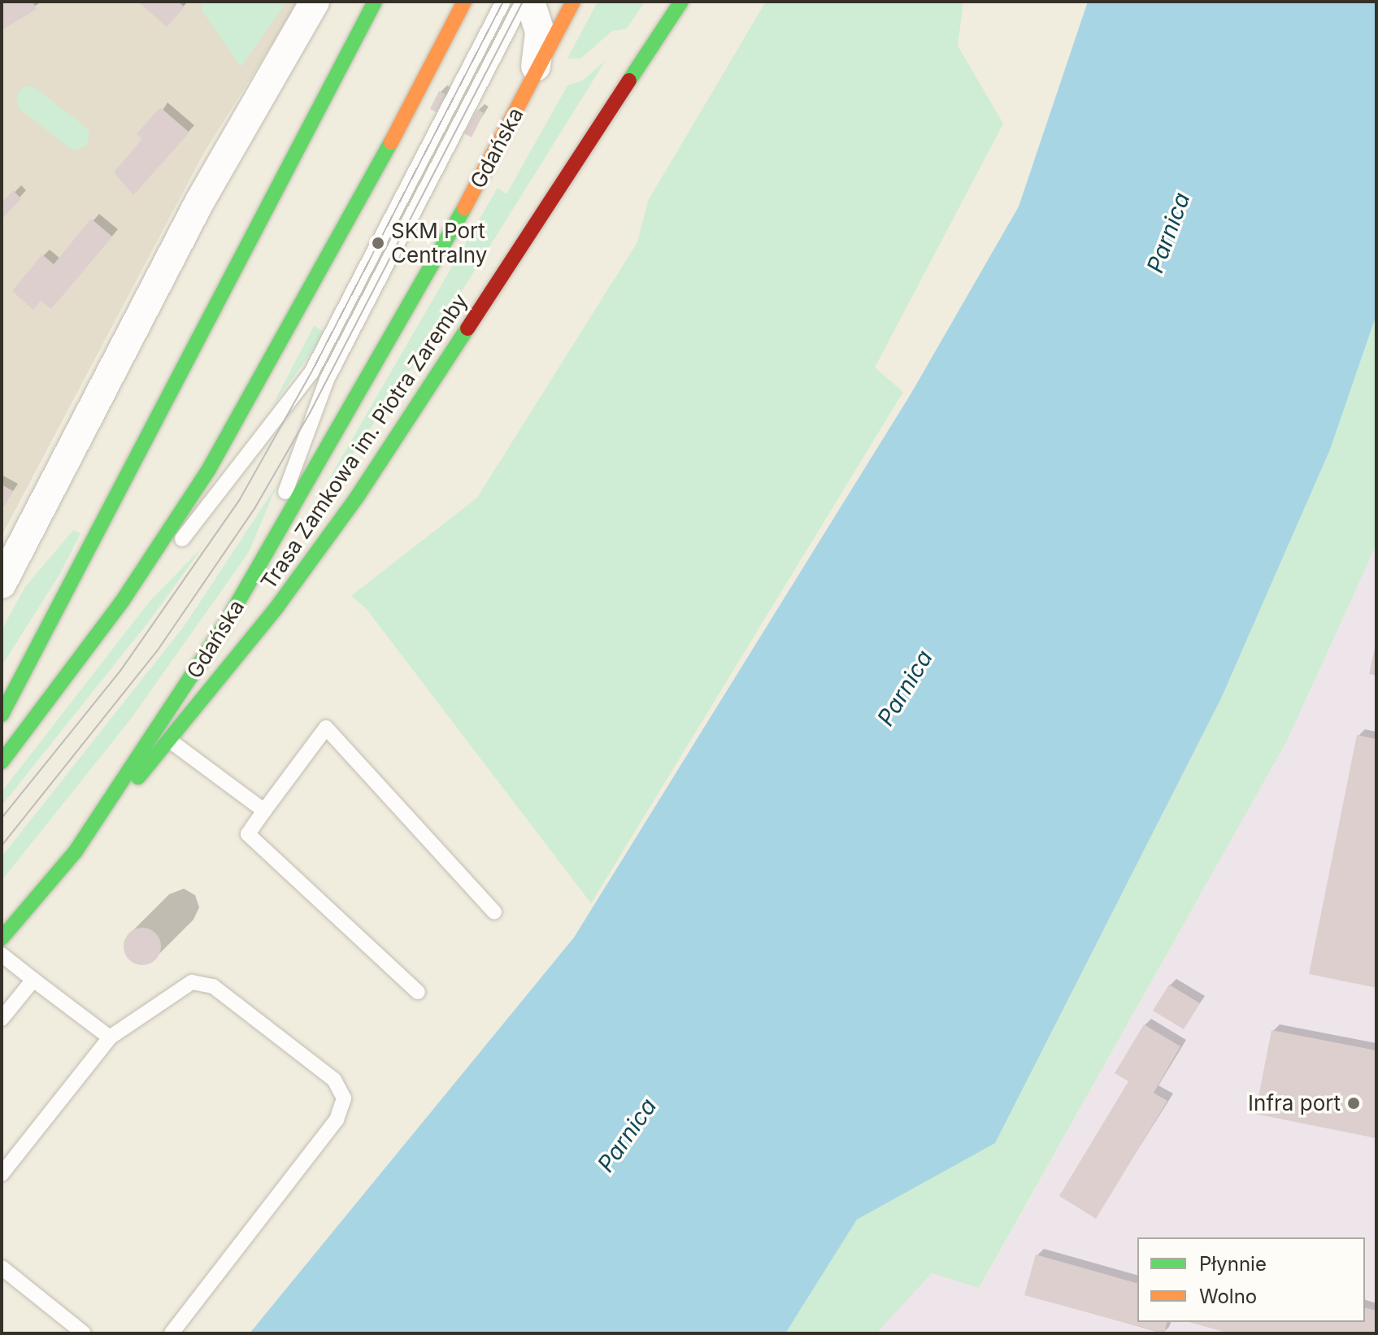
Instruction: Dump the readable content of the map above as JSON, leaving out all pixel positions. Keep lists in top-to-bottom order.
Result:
{
  "streets": {
    "main road": ["Gdańska", "Trasa Zamkowa im. Piotra Zaremby"]
  },
  "crossings": [
    ["Gdańska", "Trasa Zamkowa im. Piotra Zaremby"]
  ],
  "water": ["Parnica"],
  "places": ["SKM Port Centralny", "Infra port"],
  "legend": ["Płynnie", "Wolno"]
}
